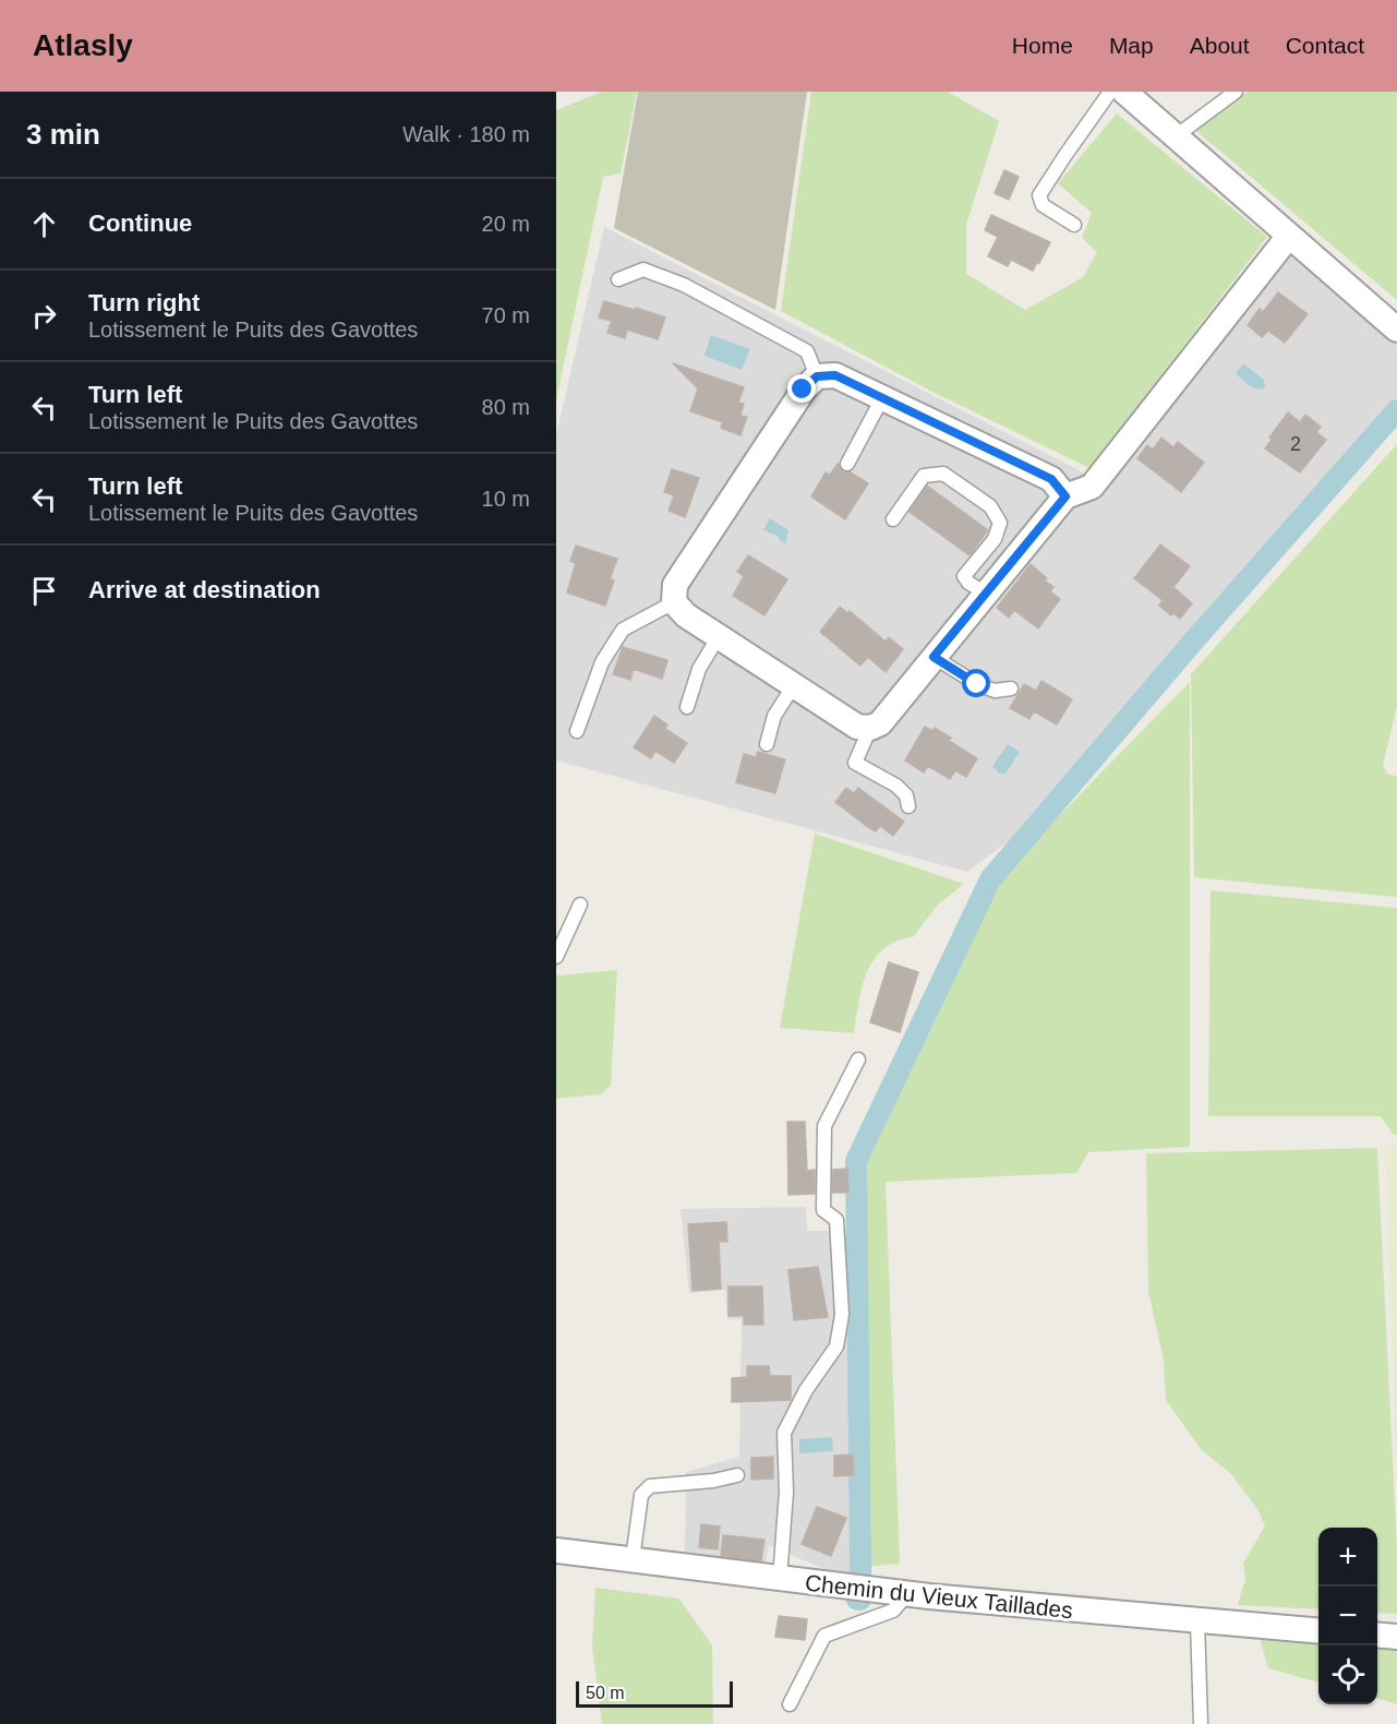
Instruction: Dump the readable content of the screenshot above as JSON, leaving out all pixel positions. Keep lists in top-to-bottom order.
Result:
{
  "streets": {
    "street": ["Chemin du Vieux Taillades"]
  },
  "house_numbers": ["2"],
  "scale_bar": "50 m",
  "page": {
    "header": "Atlasly",
    "nav": [
      "Home",
      "Map",
      "About",
      "Contact"
    ],
    "heading": ["3 min", "Walk · 180 m"],
    "list": [
      ["Continue", "20 m"],
      ["Turn right", "Lotissement le Puits des Gavottes", "70 m"],
      ["Turn left", "Lotissement le Puits des Gavottes", "80 m"],
      ["Turn left", "Lotissement le Puits des Gavottes", "10 m"],
      "Arrive at destination"
    ],
    "map_buttons": ["+", "−"],
    "scale": "50 m"
  }
}
